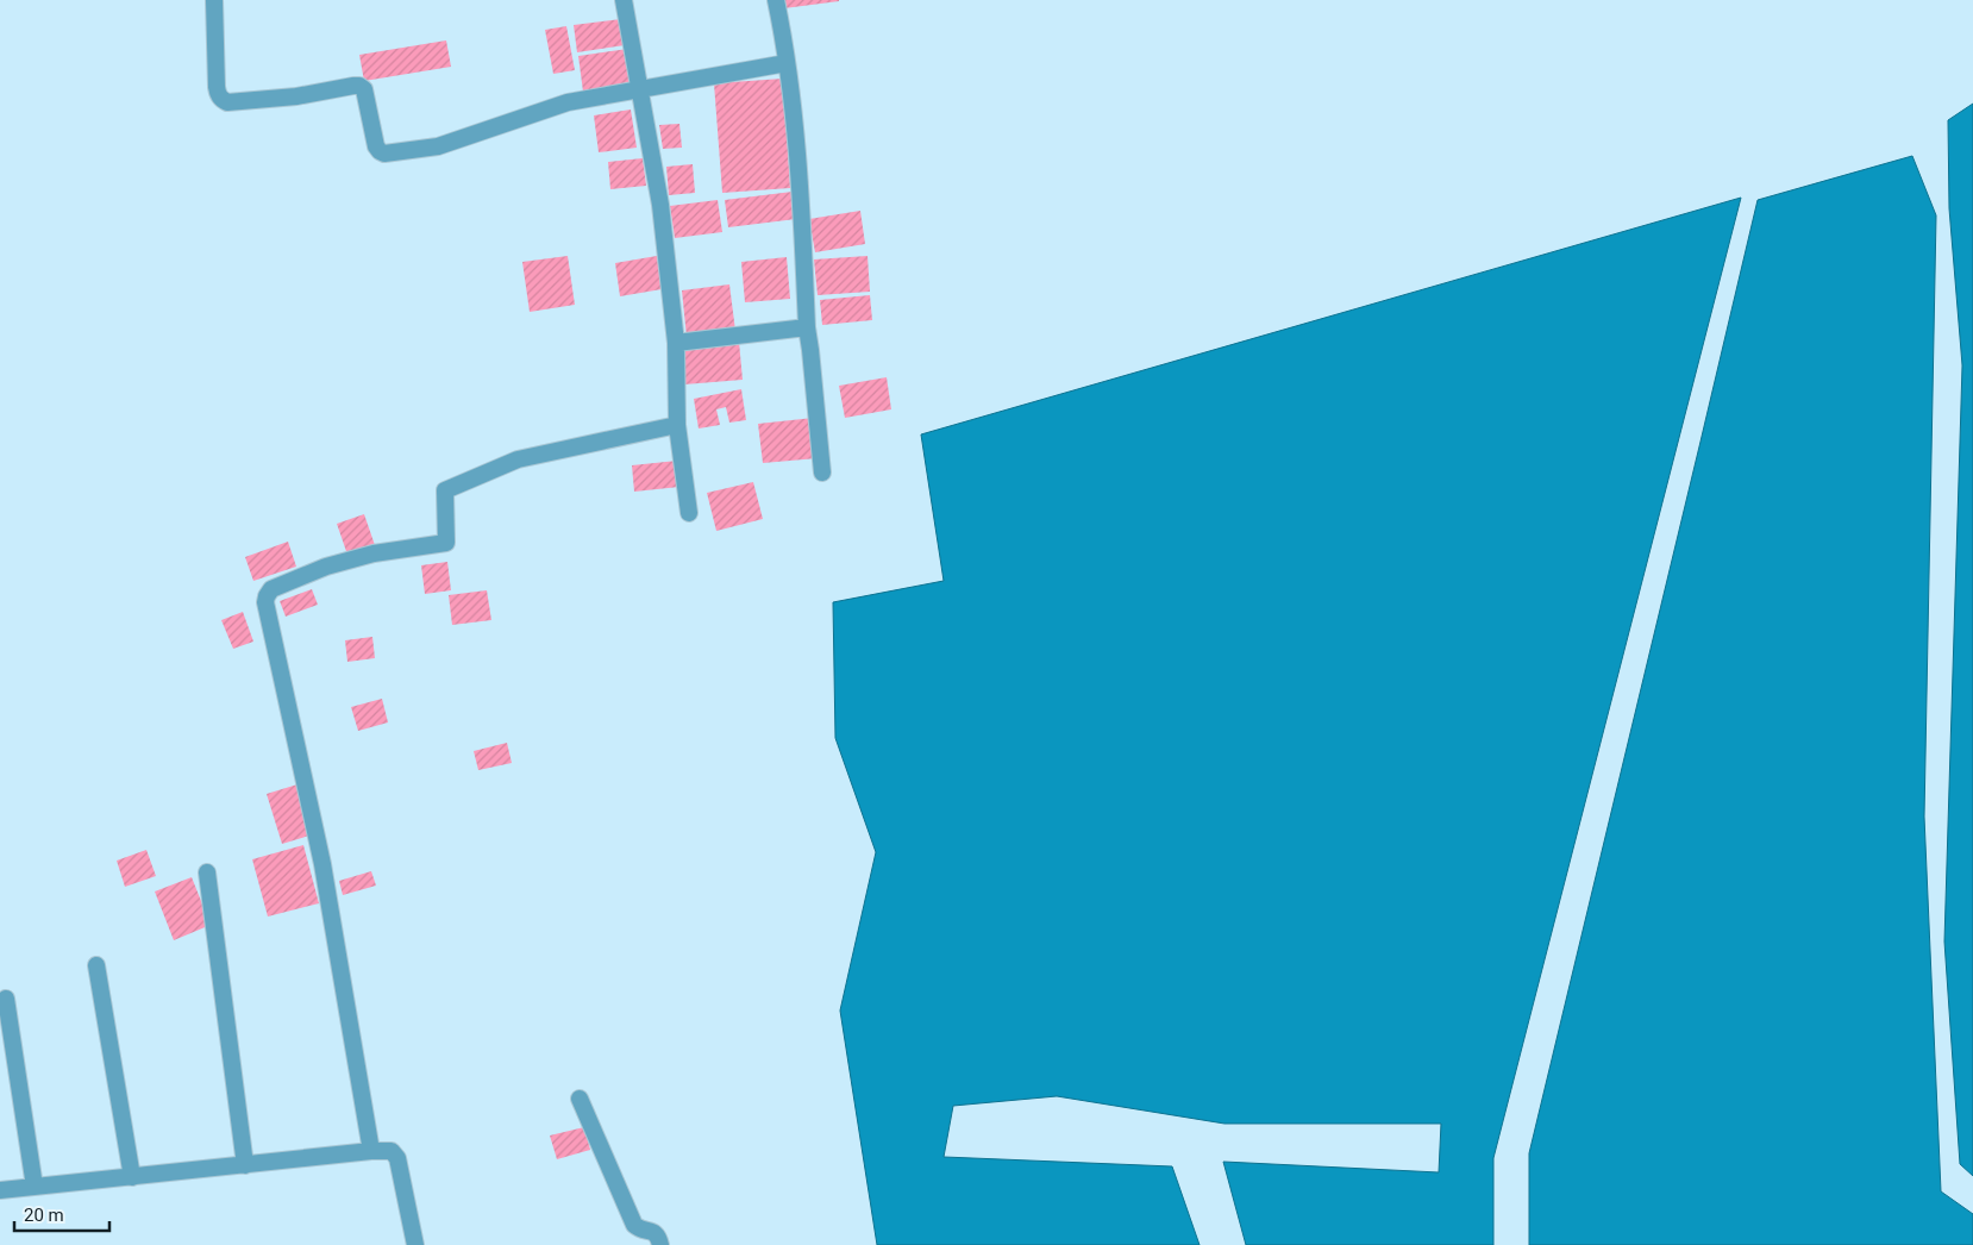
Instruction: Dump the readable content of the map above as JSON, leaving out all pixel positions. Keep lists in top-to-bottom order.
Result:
{
  "scale_bar": "20 m"
}
